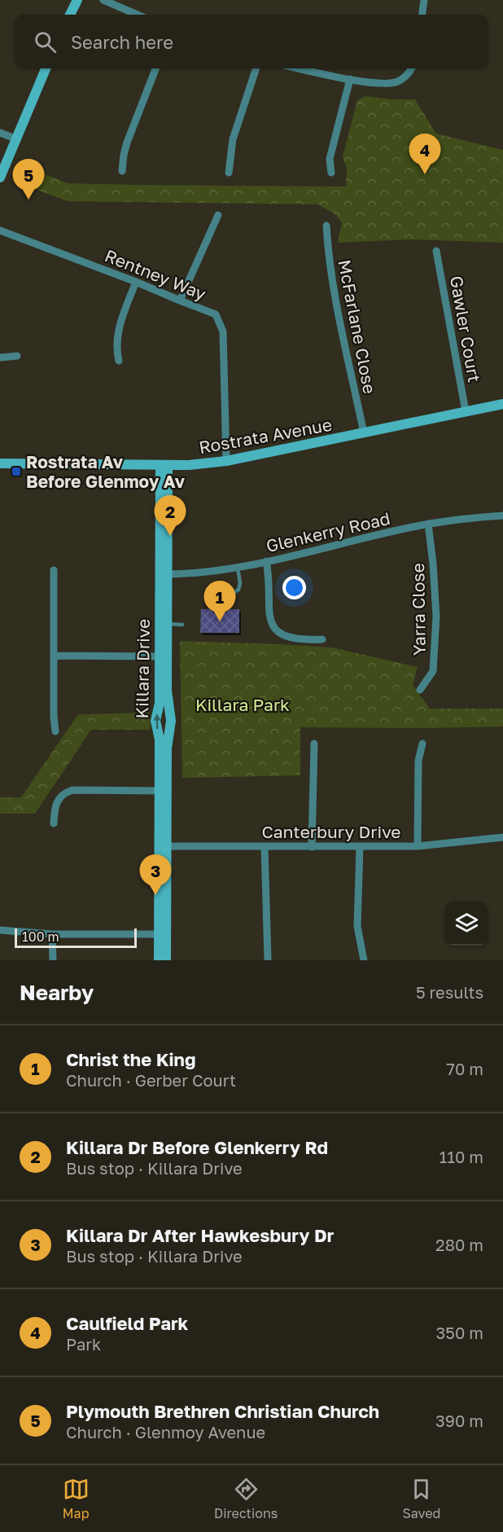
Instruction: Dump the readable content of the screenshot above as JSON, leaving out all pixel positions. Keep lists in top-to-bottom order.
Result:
{
  "streets": {
    "street": [
      "Rentney Way",
      "McFarlane Close",
      "Gawler Court",
      "Rostrata Avenue",
      "Glenkerry Road",
      "Yarra Close",
      "Killara Drive",
      "Canterbury Drive"
    ]
  },
  "crossings": [
    ["Rentney Way", "Rostrata Avenue"],
    ["McFarlane Close", "Rostrata Avenue"],
    ["Gawler Court", "Rostrata Avenue"],
    ["Rostrata Avenue", "Killara Drive"],
    ["Glenkerry Road", "Yarra Close"],
    ["Glenkerry Road", "Killara Drive"],
    ["Killara Drive", "Canterbury Drive"]
  ],
  "parks": ["Killara Park"],
  "places": {
    "transit": ["Rostrata Av Before Glenmoy Av"]
  },
  "scale_bar": "100 m",
  "page": {
    "search": "Search here",
    "pins": [
      "4",
      "5",
      "2",
      "1",
      "3"
    ],
    "scale": "100 m",
    "heading": ["Nearby", "5 results"],
    "list": [
      {
        "mark": "1",
        "name": "Christ the King",
        "note": "Church · Gerber Court",
        "value": "70 m"
      },
      {
        "mark": "2",
        "name": "Killara Dr Before Glenkerry Rd",
        "note": "Bus stop · Killara Drive",
        "value": "110 m"
      },
      {
        "mark": "3",
        "name": "Killara Dr After Hawkesbury Dr",
        "note": "Bus stop · Killara Drive",
        "value": "280 m"
      },
      {
        "mark": "4",
        "name": "Caulfield Park",
        "note": "Park",
        "value": "350 m"
      },
      {
        "mark": "5",
        "name": "Plymouth Brethren Christian Church",
        "note": "Church · Glenmoy Avenue",
        "value": "390 m"
      }
    ],
    "nav": ["Map", "Directions", "Saved"]
  }
}
